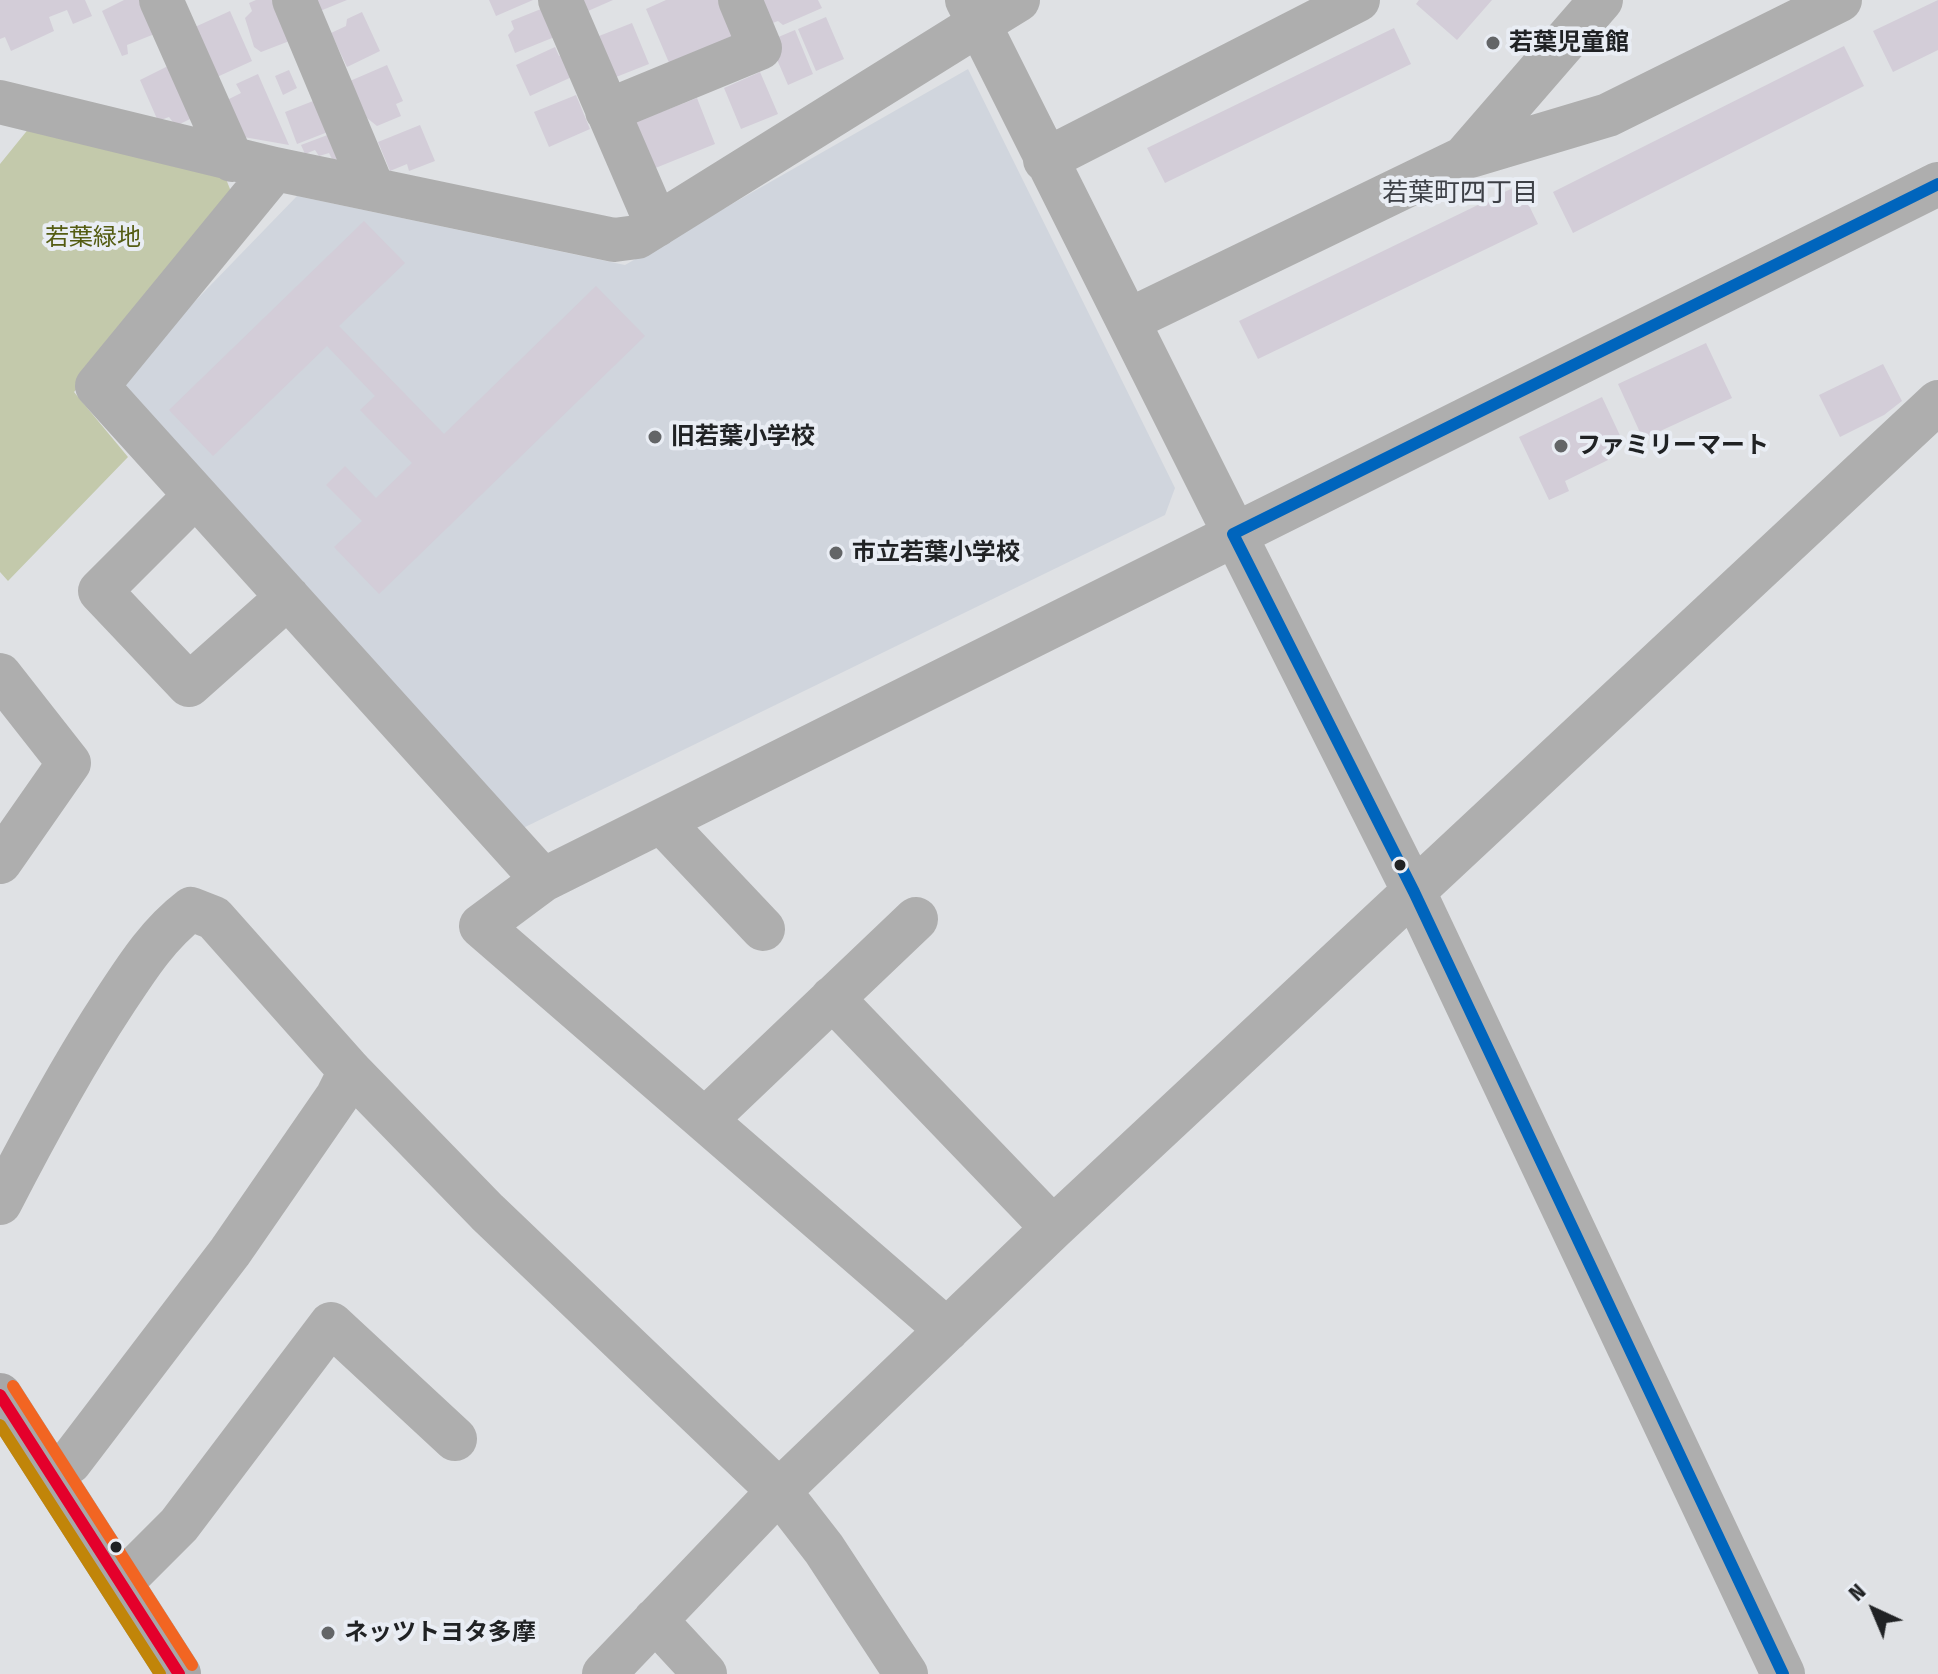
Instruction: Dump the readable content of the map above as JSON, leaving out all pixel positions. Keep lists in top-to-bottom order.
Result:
{
  "districts": ["若葉町四丁目"],
  "parks": ["若葉緑地"],
  "places": [
    "若葉児童館",
    "旧若葉小学校",
    "ファミリーマート",
    "市立若葉小学校",
    "ネッツトヨタ多摩"
  ],
  "north": "top left"
}
